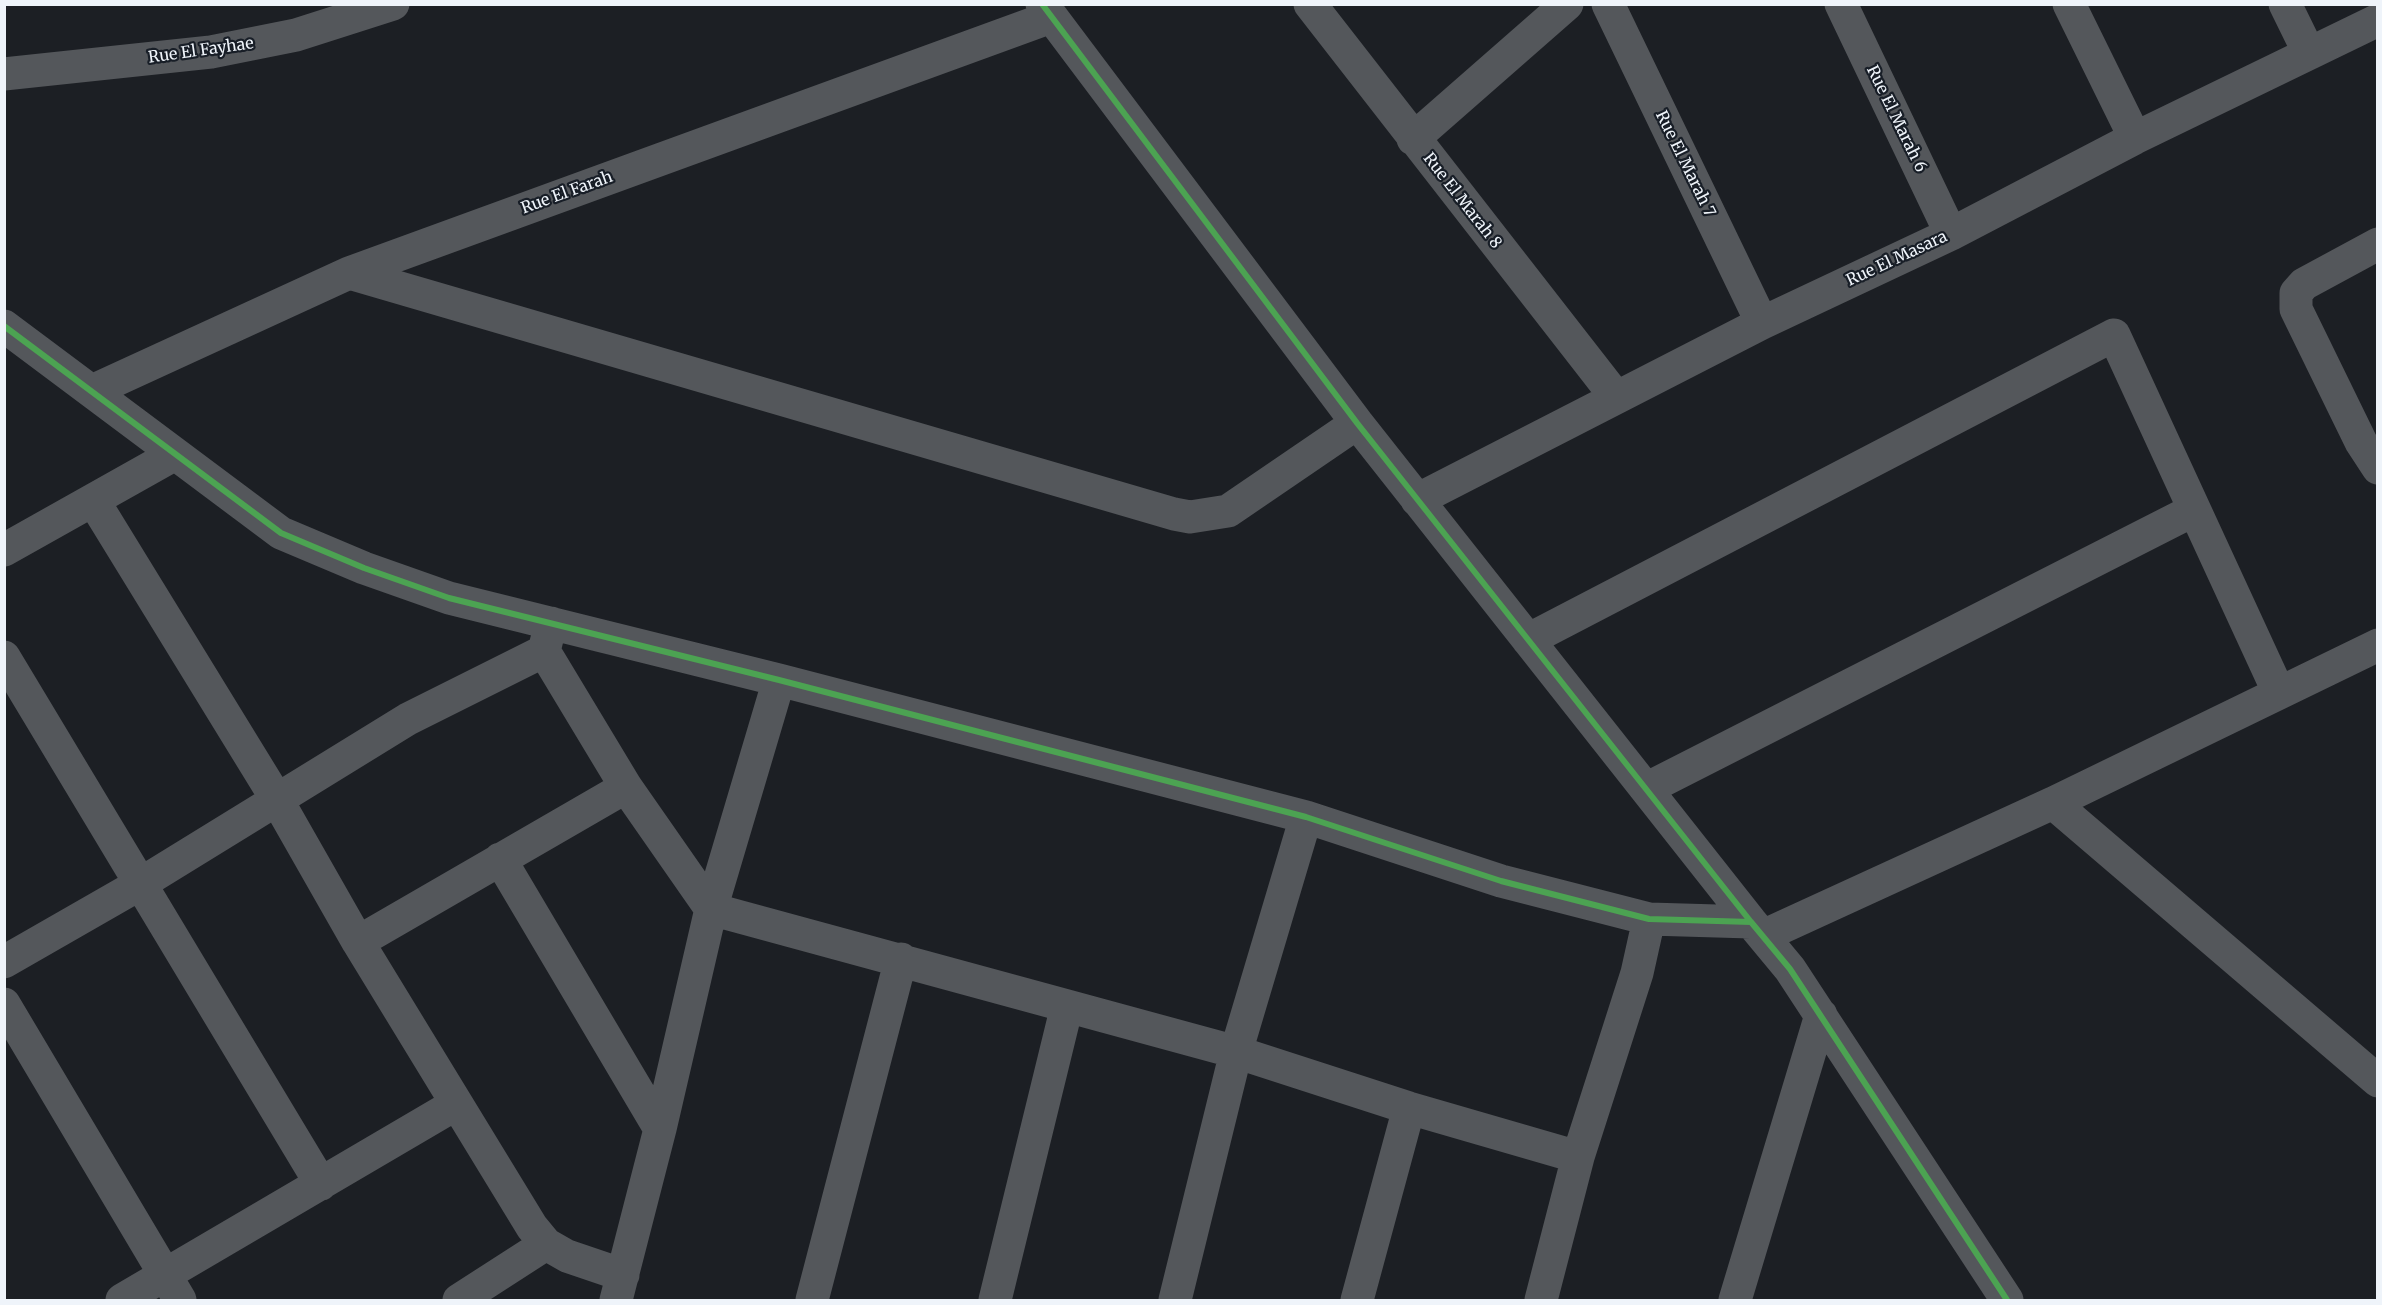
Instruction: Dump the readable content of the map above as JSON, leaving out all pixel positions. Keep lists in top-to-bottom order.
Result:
{
  "streets": {
    "street": [
      "Rue El Fayhae",
      "Rue El Marah 6",
      "Rue El Marah 7",
      "Rue El Farah",
      "Rue El Marah 8",
      "Rue El Masara"
    ]
  },
  "crossings": [
    ["Rue El Marah 6", "Rue El Masara"],
    ["Rue El Marah 7", "Rue El Masara"],
    ["Rue El Marah 8", "Rue El Masara"]
  ]
}
